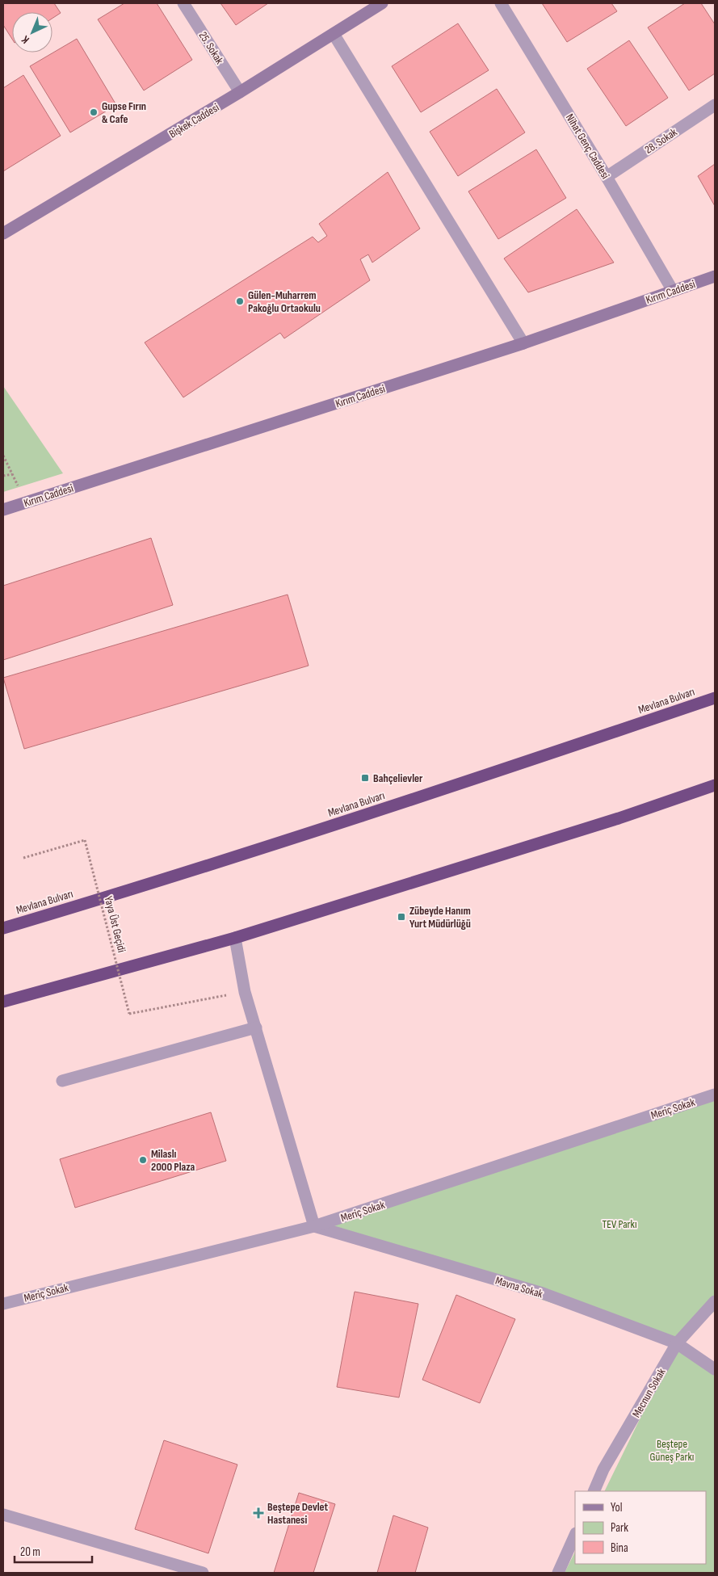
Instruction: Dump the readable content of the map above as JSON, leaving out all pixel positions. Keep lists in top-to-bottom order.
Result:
{
  "streets": {
    "highway": ["Mevlana Bulvarı"],
    "street": [
      "25. Sokak",
      "Bişkek Caddesi",
      "28. Sokak",
      "Nihat Genç Caddesi",
      "Kırım Caddesi",
      "Meriç Sokak",
      "Mavna Sokak",
      "Mecnun Sokak"
    ],
    "path": ["Yaya Üst Geçidi"]
  },
  "crossings": [
    ["25. Sokak", "Bişkek Caddesi"],
    ["28. Sokak", "Nihat Genç Caddesi"],
    ["Nihat Genç Caddesi", "Kırım Caddesi"],
    ["Meriç Sokak", "Mavna Sokak"],
    ["Mavna Sokak", "Mecnun Sokak"]
  ],
  "parks": ["TEV Parkı", "Beştepe Güneş Parkı"],
  "places": {
    "other": ["Gupse Fırın & Cafe", "Gülen-Muharrem Pakoğlu Ortaokulu", "Milaslı 2000 Plaza"],
    "transit": ["Bahçelievler", "Zübeyde Hanım Yurt Müdürlüğü"],
    "health": ["Beştepe Devlet Hastanesi"]
  },
  "legend": ["Yol", "Park", "Bina"],
  "scale_bar": "20 m",
  "north": "bottom left"
}
